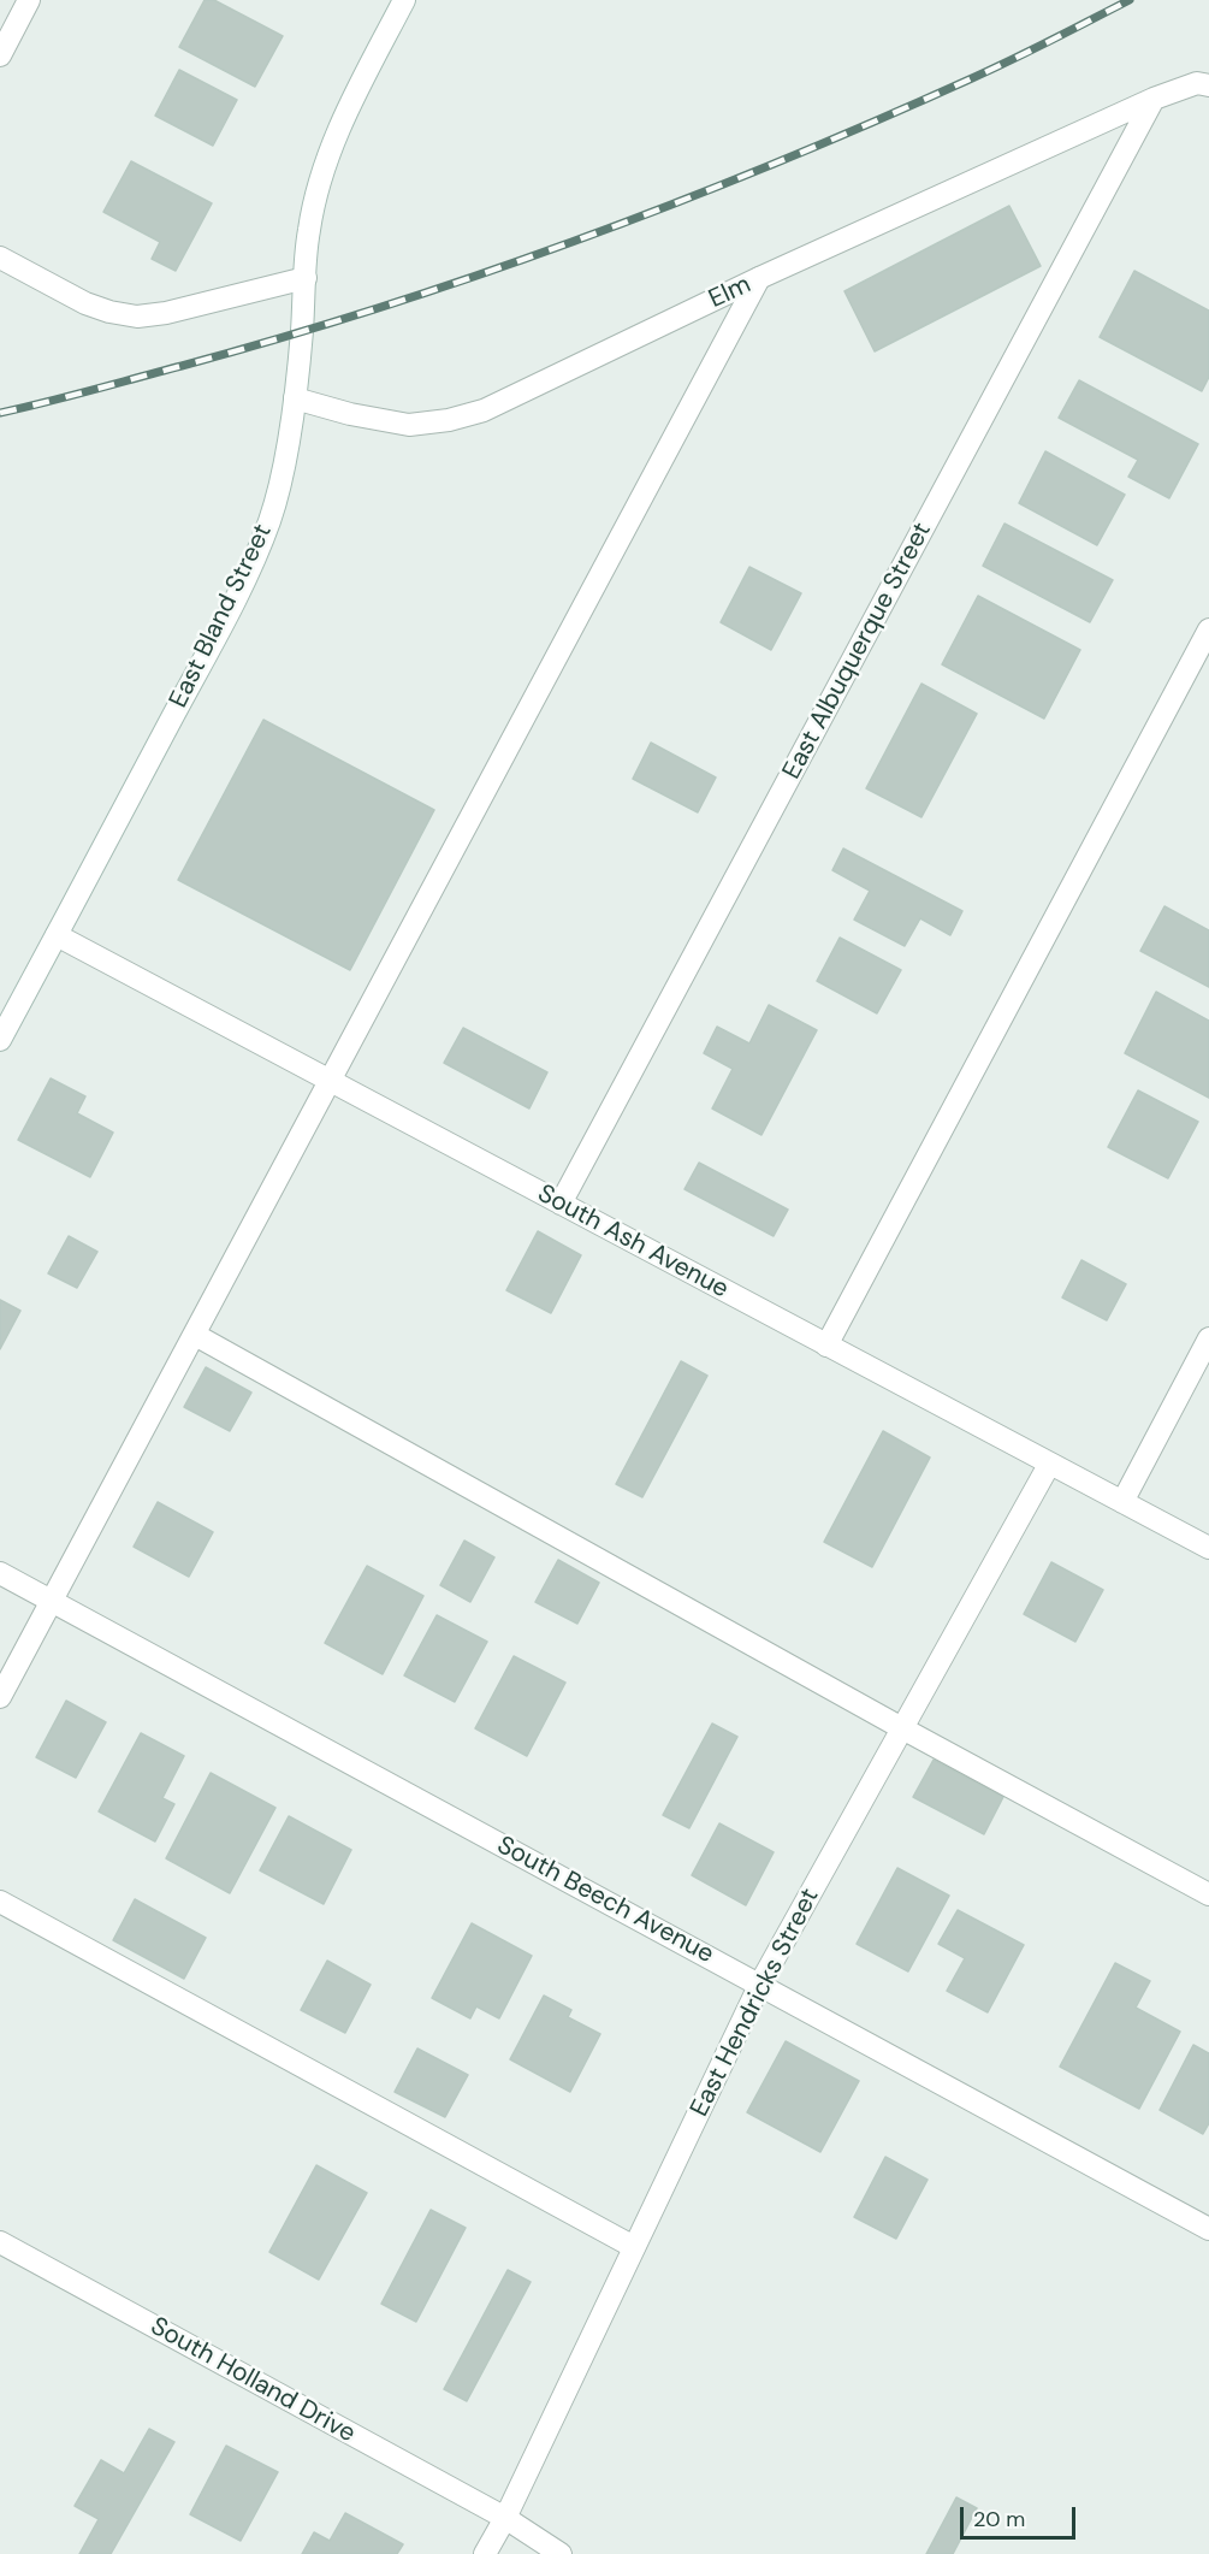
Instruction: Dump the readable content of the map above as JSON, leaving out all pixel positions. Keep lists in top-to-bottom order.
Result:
{
  "streets": {
    "street": [
      "Elm",
      "East Bland Street",
      "East Albuquerque Street",
      "South Ash Avenue",
      "South Beech Avenue",
      "East Hendricks Street",
      "South Holland Drive"
    ]
  },
  "crossings": [
    ["Elm", "East Bland Street"],
    ["Elm", "East Albuquerque Street"],
    ["East Bland Street", "South Ash Avenue"],
    ["East Albuquerque Street", "South Ash Avenue"],
    ["South Ash Avenue", "East Hendricks Street"],
    ["South Beech Avenue", "East Hendricks Street"],
    ["East Hendricks Street", "South Holland Drive"]
  ],
  "scale_bar": "20 m"
}
